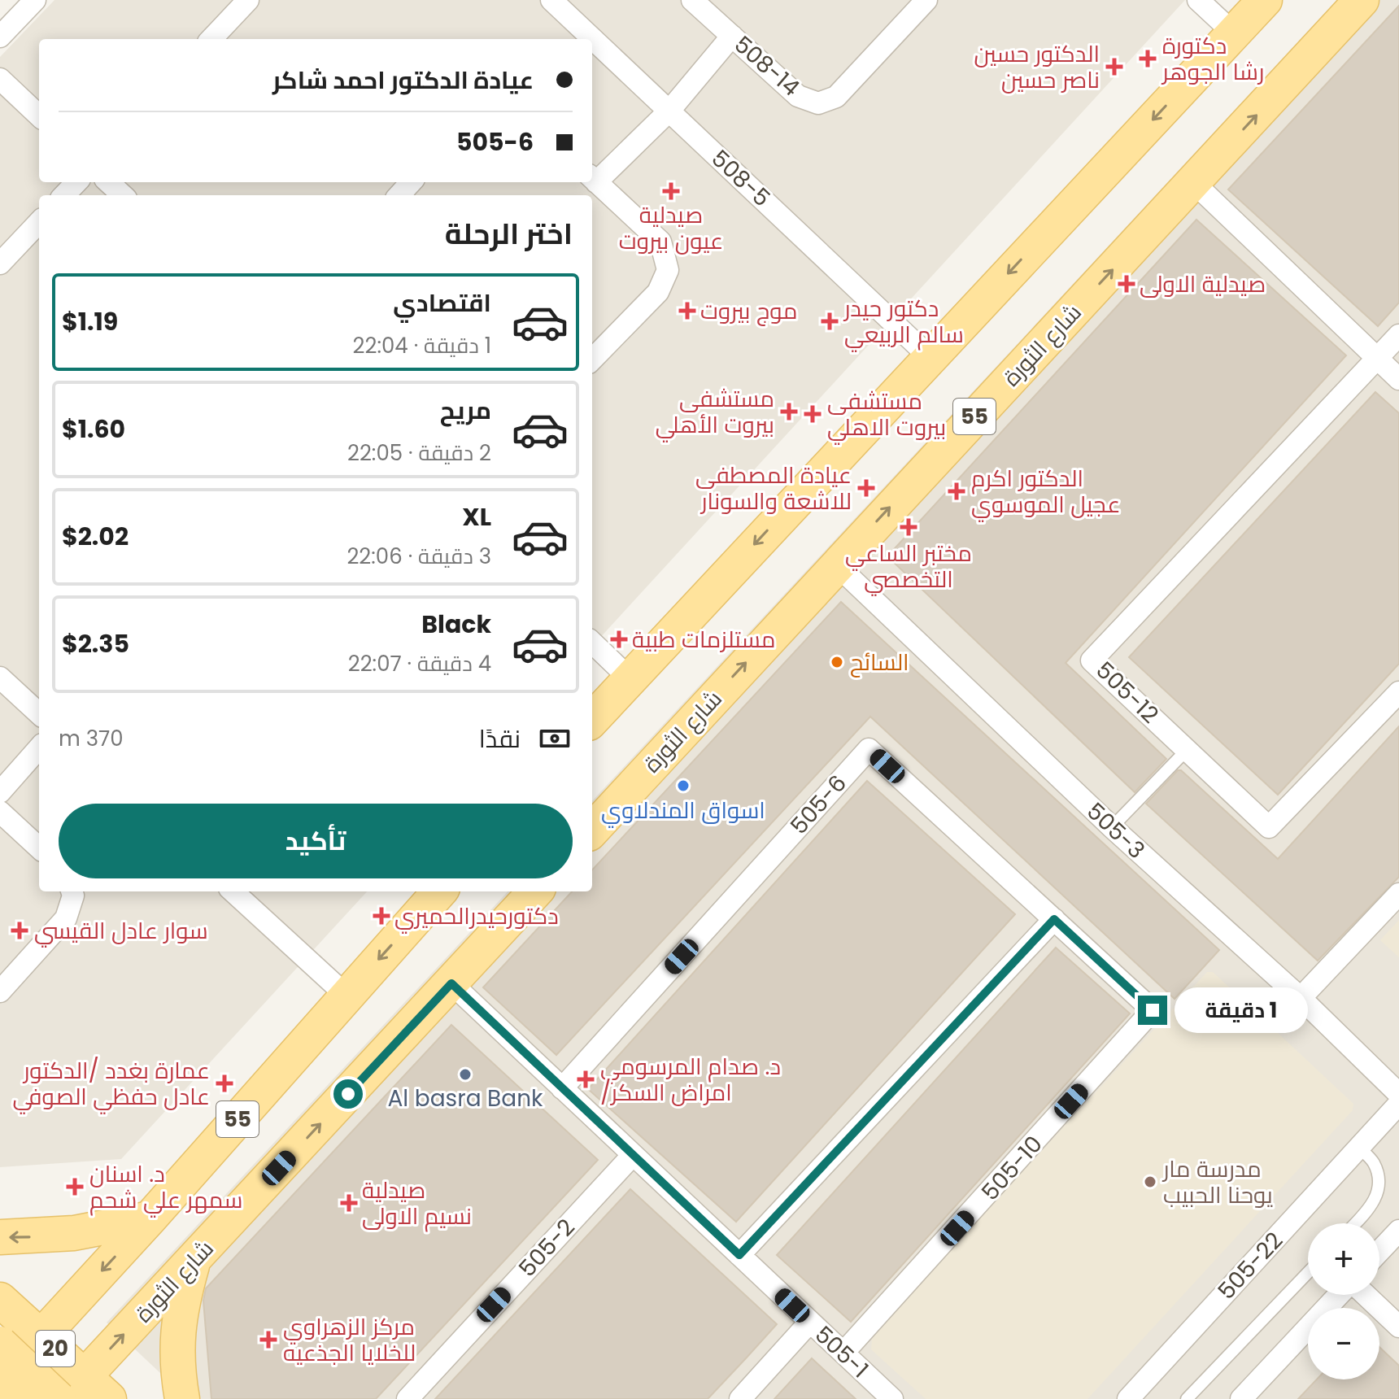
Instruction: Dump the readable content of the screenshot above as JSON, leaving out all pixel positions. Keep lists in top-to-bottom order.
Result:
{
  "streets": {
    "main road": ["شارع الثورة", "55", "20"],
    "street": [
      "508-14",
      "508-5",
      "505-12",
      "505-6",
      "505-3",
      "505-10",
      "505-2",
      "505-22",
      "505-1"
    ]
  },
  "crossings": [
    ["شارع الثورة", "505-3"],
    ["شارع الثورة", "20"],
    ["شارع الثورة", "505-1"],
    ["55", "20"],
    ["505-6", "505-10"],
    ["505-6", "505-1"],
    ["505-10", "505-1"],
    ["505-2", "505-1"]
  ],
  "places": {
    "health": [
      "دكتورة رشا الجوهر",
      "الدكتور حسين ناصر حسين",
      "صيدلية عيون بيروت",
      "صيدلية الاولى",
      "موج بيروت",
      "دكتور حيدر سالم الربيعي",
      "مستشفى بيروت الأهلي",
      "مستشفى بيروت الاهلي",
      "عيادة المصطفى للاشعة والسونار",
      "الدكتور اكرم عجيل الموسوي",
      "مختبر الساعي التخصصي",
      "مستلزمات طبية",
      "دكتورحيدرالحميري",
      "سوار عادل القيسي",
      "د. صدام المرسومي /امراض السكر",
      "عمارة بغدد /الدكتور عادل حفظي الصوفي",
      "د. اسنان سمهر علي شحم",
      "صيدلية نسيم الاولى",
      "مركز الزهراوي للخلايا الجذعيه"
    ],
    "other": [
      "السائح",
      "اسواق المندلاوي",
      "Al basra Bank",
      "مدرسة مار يوحنا الحبيب"
    ]
  },
  "page": {
    "banner": ["عيادة الدكتور احمد شاكر", "505-6"],
    "heading": "اختر الرحلة",
    "list": [
      {
        "name": "اقتصادي",
        "note": "1 دقيقة · 22:04",
        "value": "$1.19"
      },
      {
        "name": "مريح",
        "note": "2 دقيقة · 22:05",
        "value": "$1.60"
      },
      {
        "name": "XL",
        "note": "3 دقيقة · 22:06",
        "value": "$2.02"
      },
      {
        "name": "Black",
        "note": "4 دقيقة · 22:07",
        "value": "$2.35"
      }
    ],
    "pay": ["نقدًا", "370 m"],
    "buttons": "تأكيد",
    "bubble": "1 دقيقة",
    "map_buttons": ["+", "−"]
  }
}
